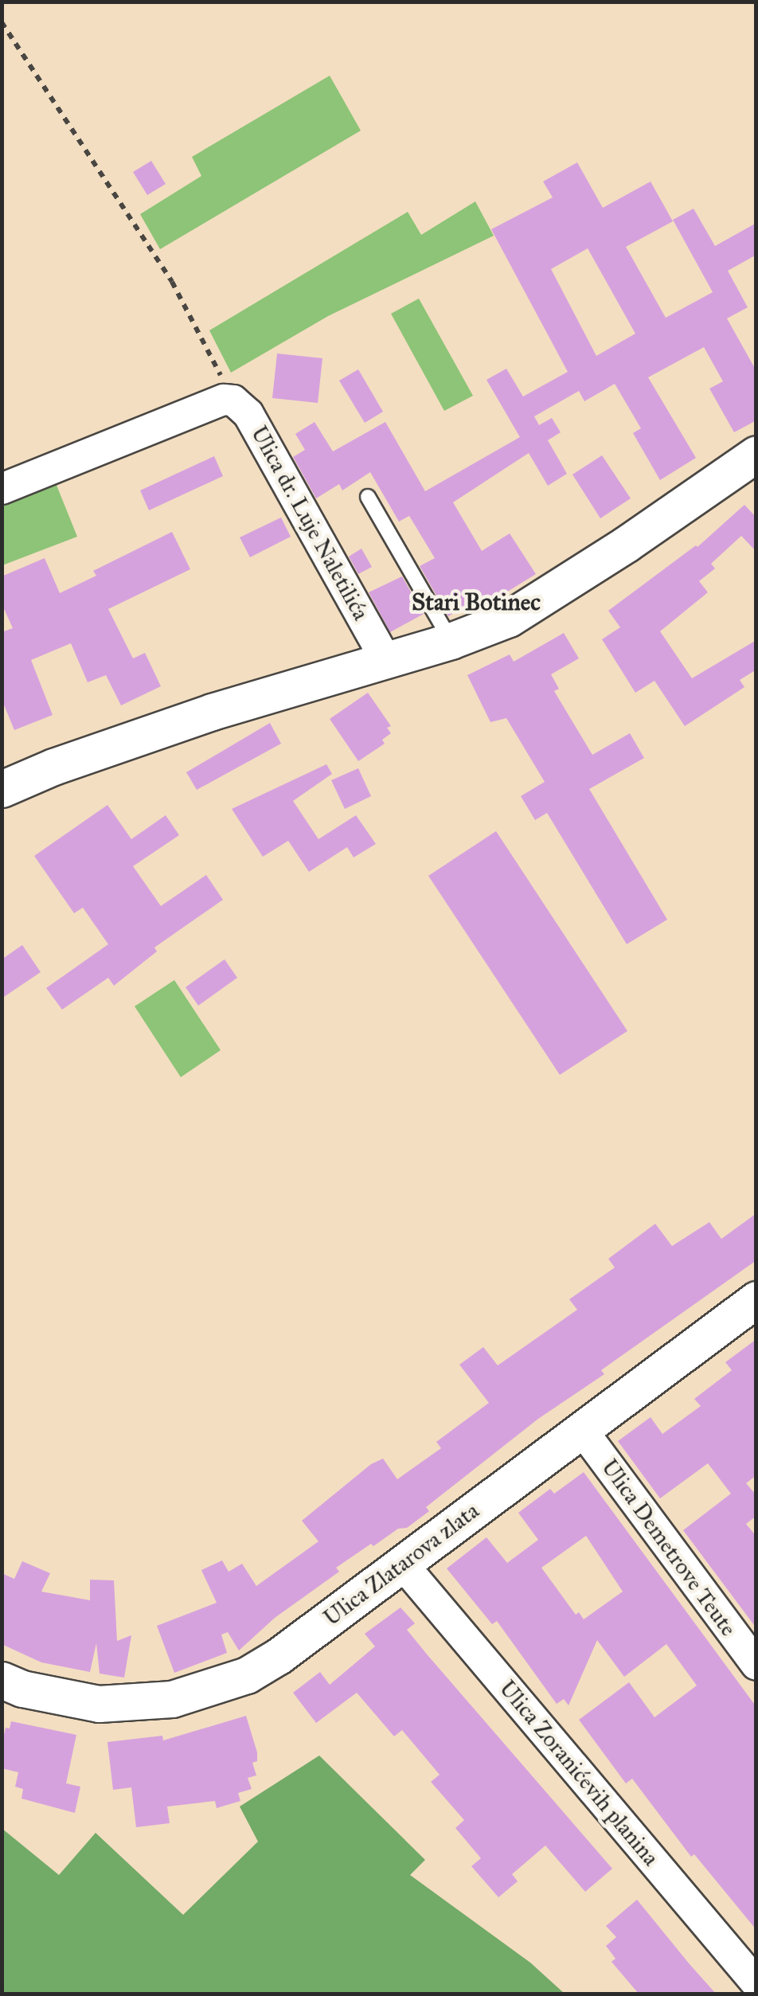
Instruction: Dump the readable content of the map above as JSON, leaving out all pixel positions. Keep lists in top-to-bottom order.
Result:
{
  "streets": {
    "street": [
      "Ulica dr. Luje Naletilića",
      "Ulica Demetrove Teute",
      "Ulica Zlatarova zlata",
      "Ulica Zoranićevih planina"
    ]
  },
  "crossings": [
    ["Ulica Demetrove Teute", "Ulica Zlatarova zlata"],
    ["Ulica Zlatarova zlata", "Ulica Zoranićevih planina"]
  ],
  "districts": ["Stari Botinec"]
}
